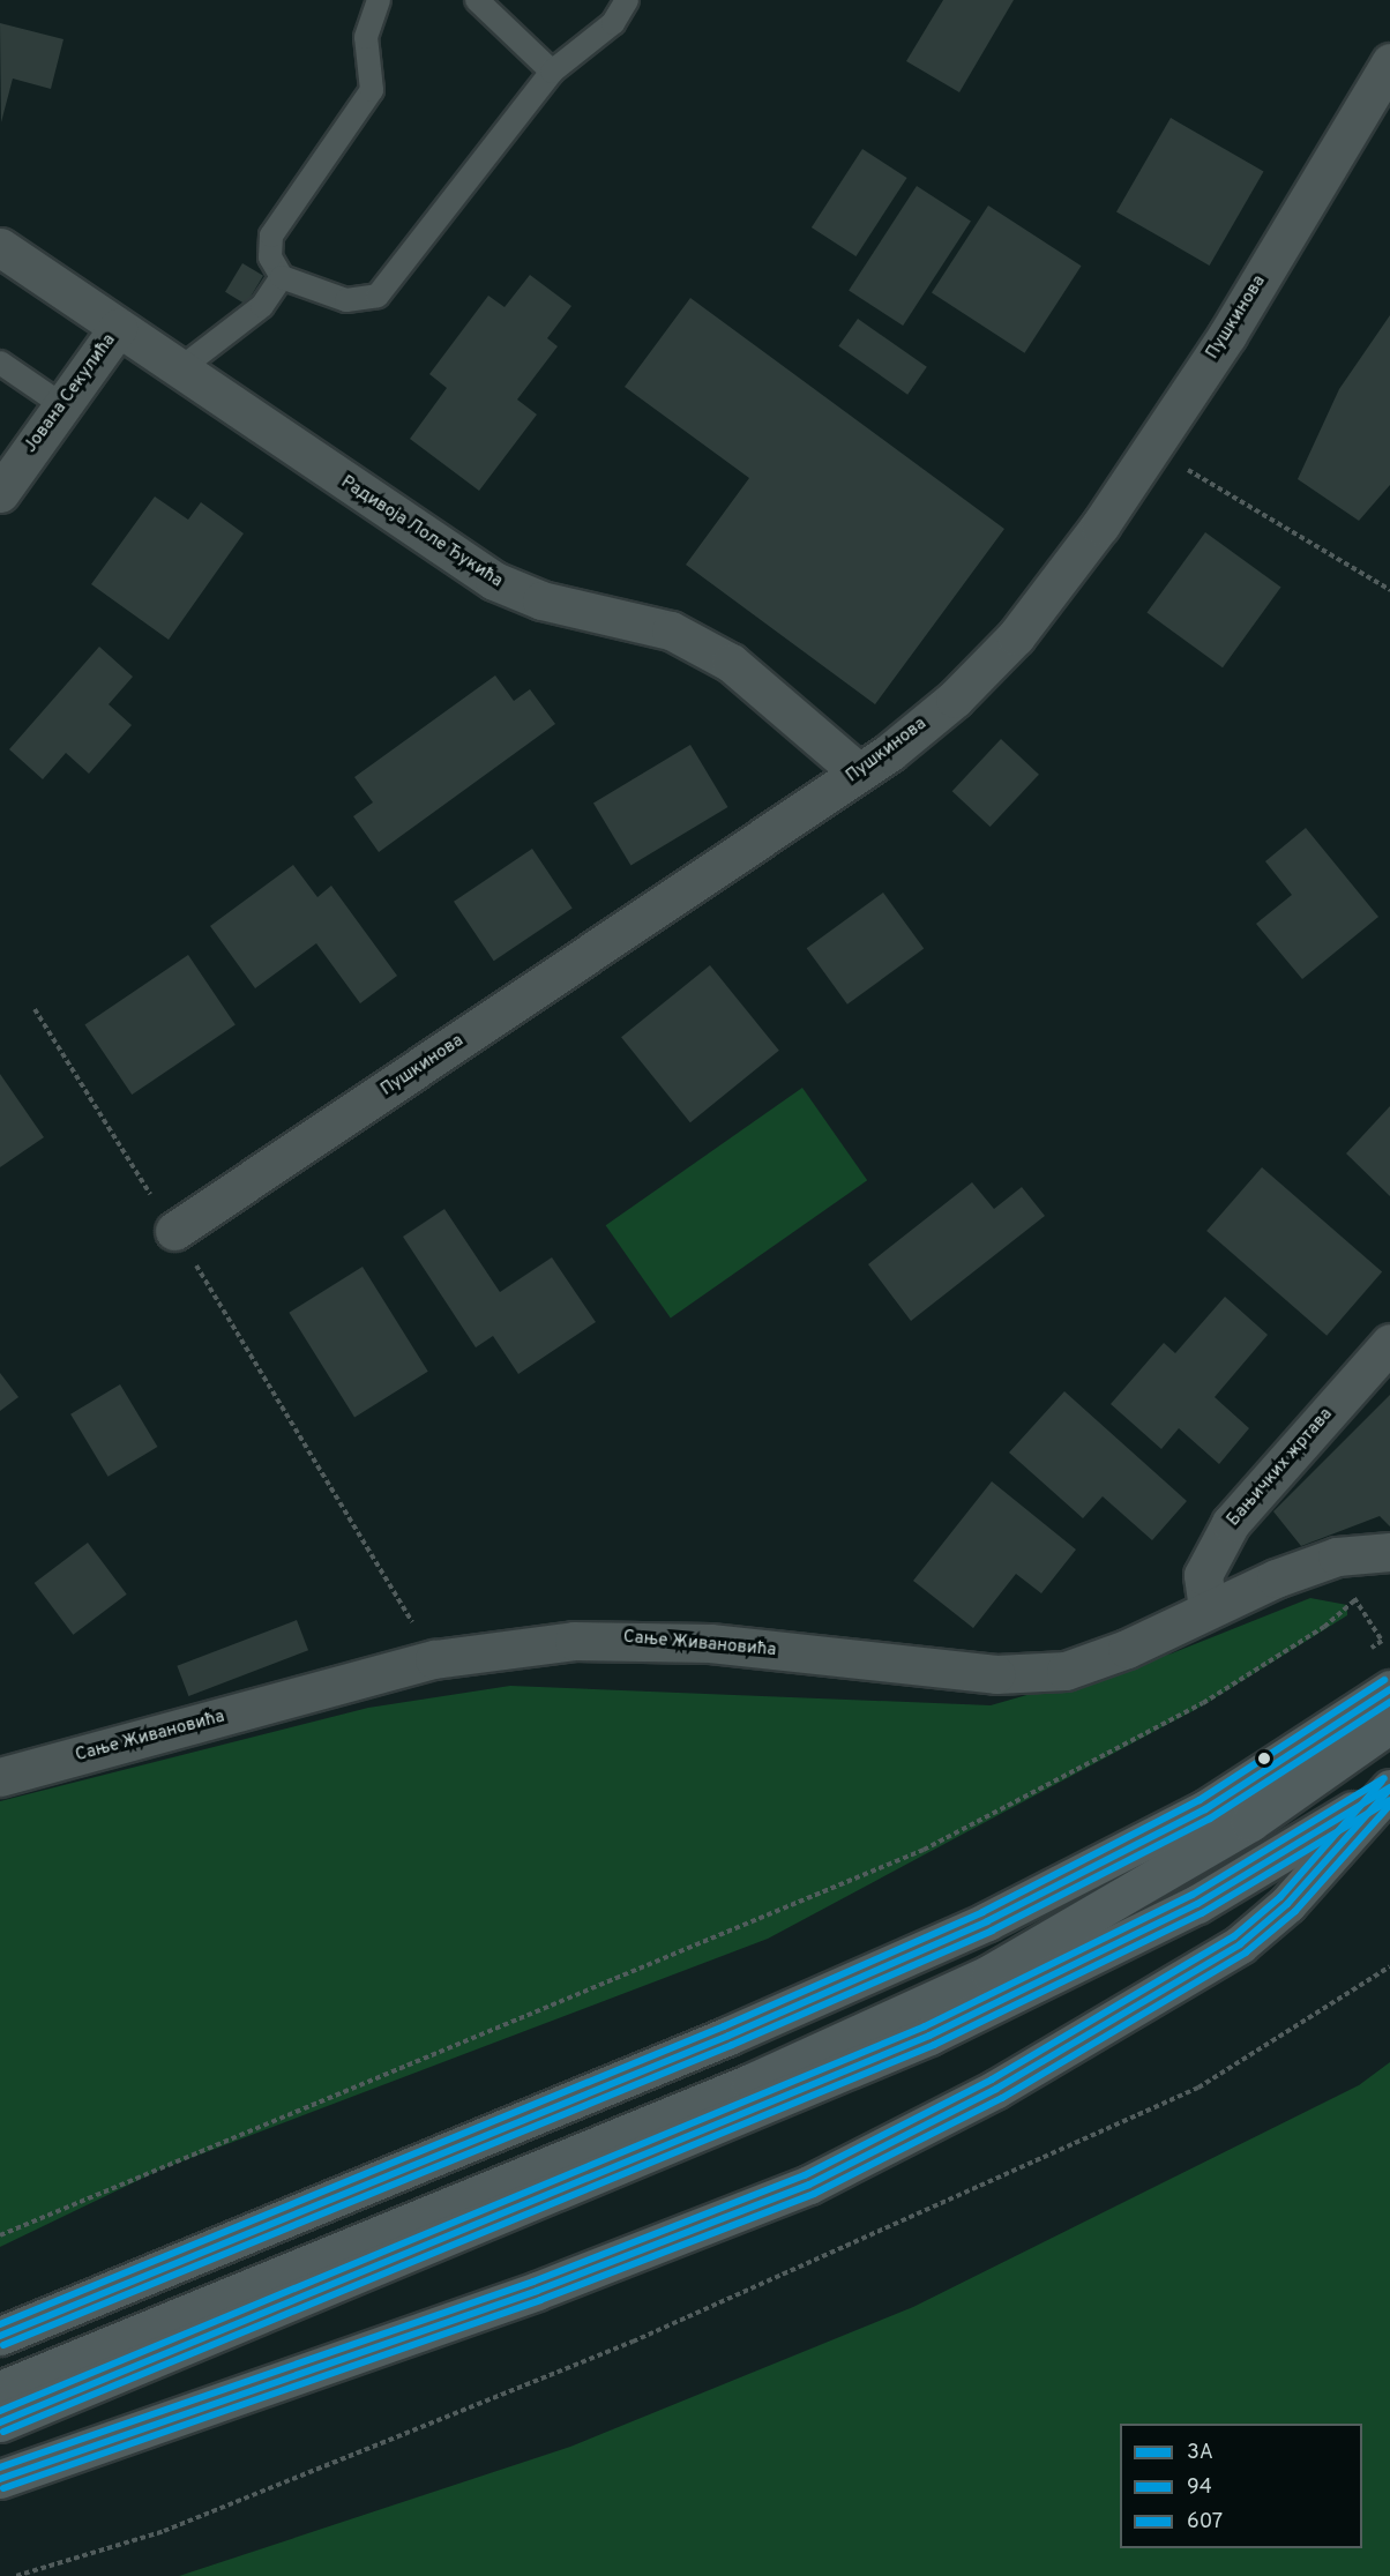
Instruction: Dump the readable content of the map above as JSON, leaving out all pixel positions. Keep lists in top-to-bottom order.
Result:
{
  "streets": {
    "street": [
      "Пушкинова",
      "Јована Секулића",
      "Радивоја Лоле Ђукића",
      "Бањичких жртава",
      "Сање Живановића"
    ]
  },
  "crossings": [
    ["Пушкинова", "Радивоја Лоле Ђукића"],
    ["Јована Секулића", "Радивоја Лоле Ђукића"],
    ["Бањичких жртава", "Сање Живановића"]
  ],
  "lines": ["transit line 607", "transit line 3A", "transit line 94"],
  "legend": ["3A", "94", "607"]
}
